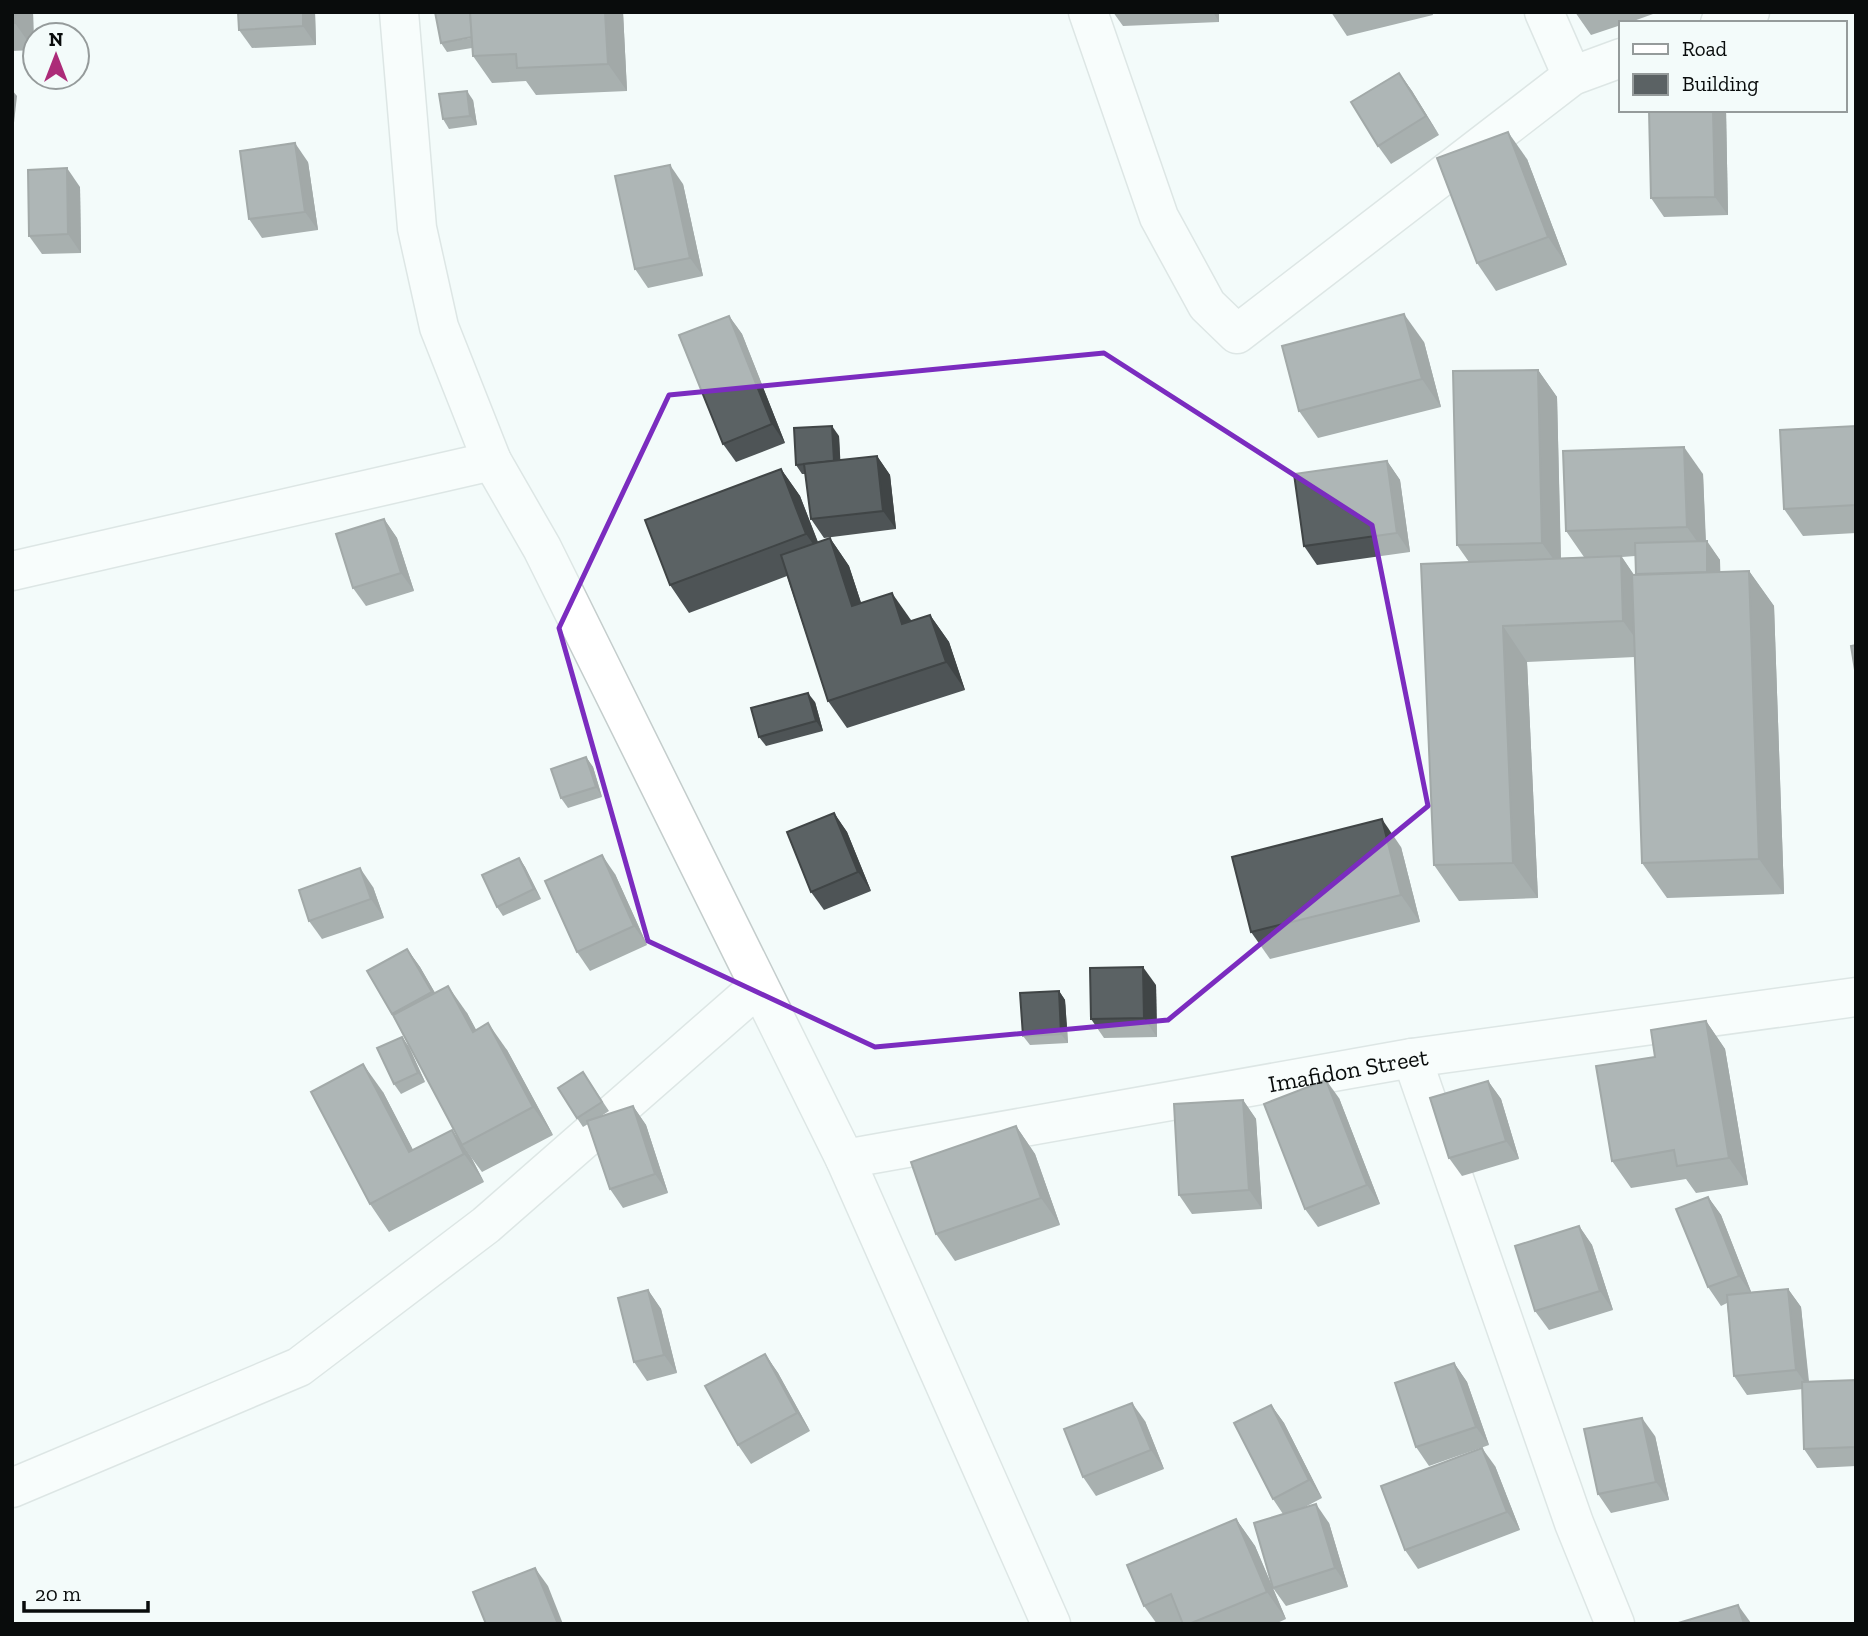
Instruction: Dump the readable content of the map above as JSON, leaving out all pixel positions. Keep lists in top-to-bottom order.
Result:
{
  "streets": {
    "street": ["Imafidon Street"]
  },
  "legend": ["Road", "Building"],
  "scale_bar": "20 m",
  "north": "top"
}
